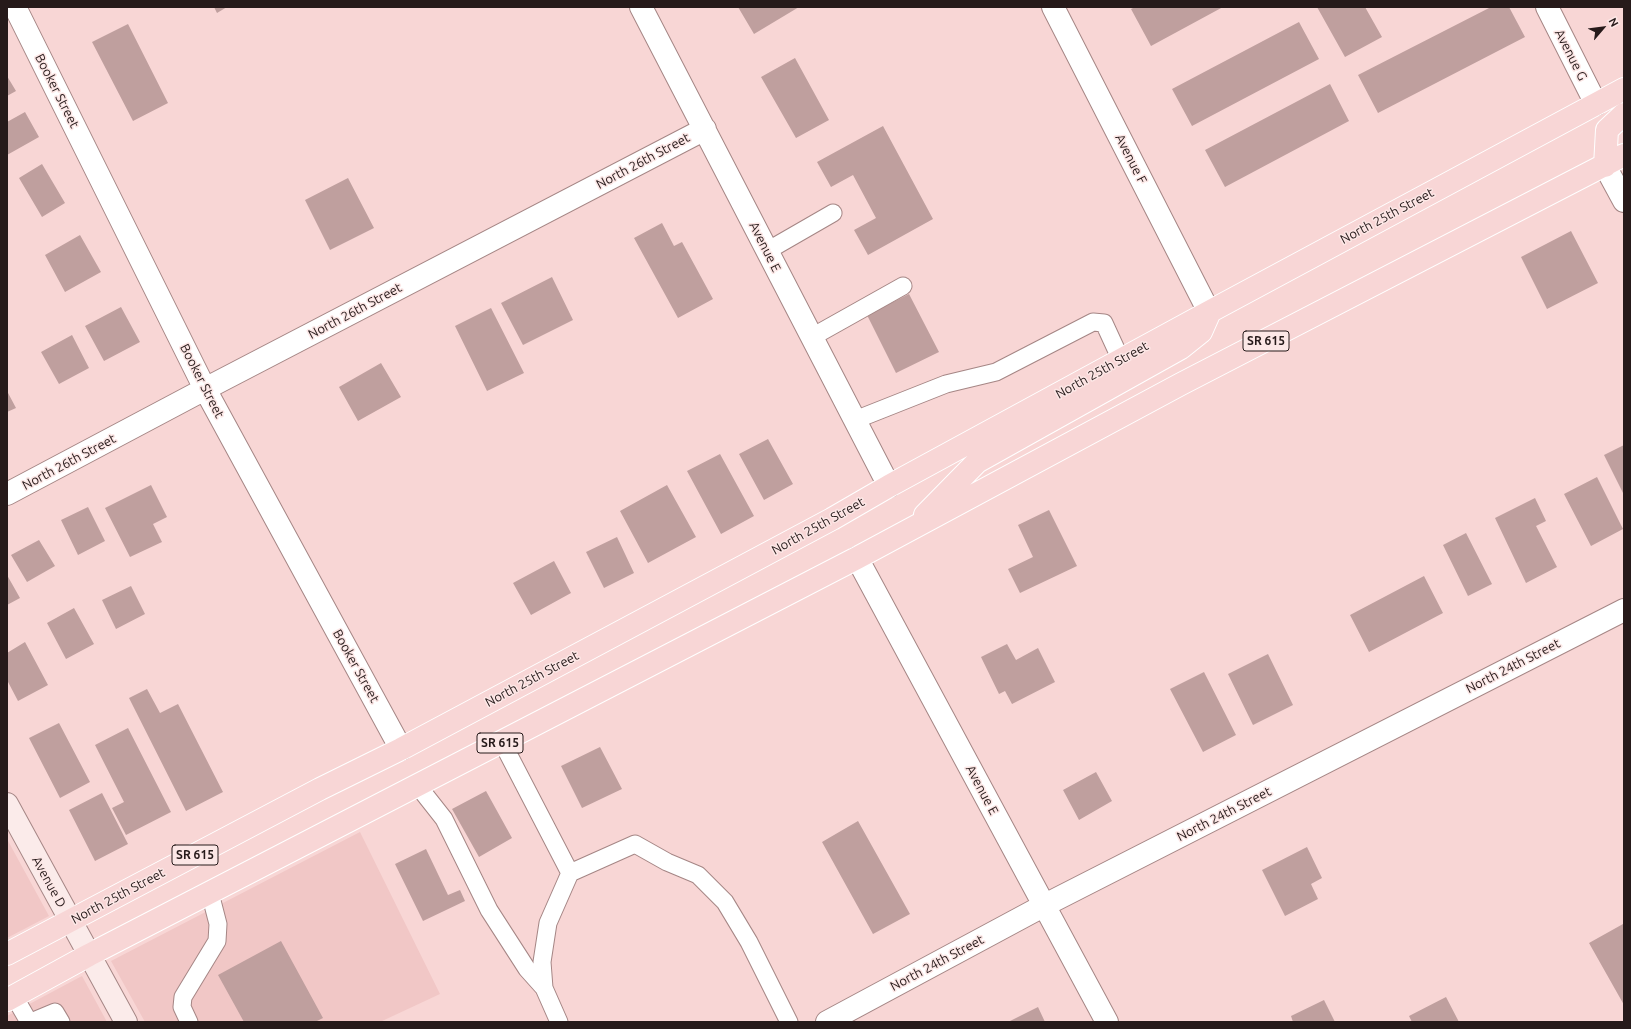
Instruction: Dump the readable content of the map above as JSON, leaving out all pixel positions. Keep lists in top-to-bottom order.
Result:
{
  "streets": {
    "main road": ["North 25th Street", "SR 615"],
    "street": [
      "Avenue G",
      "Booker Street",
      "Avenue F",
      "North 26th Street",
      "Avenue E",
      "North 24th Street",
      "Avenue D"
    ]
  },
  "crossings": [
    ["Avenue G", "North 25th Street"],
    ["Booker Street", "North 26th Street"],
    ["Booker Street", "North 25th Street"],
    ["Avenue F", "North 25th Street"],
    ["North 26th Street", "Avenue E"],
    ["North 25th Street", "Avenue E"],
    ["North 25th Street", "Avenue D"],
    ["Avenue E", "SR 615"],
    ["Avenue E", "North 24th Street"],
    ["SR 615", "Avenue D"]
  ],
  "north": "top right"
}
